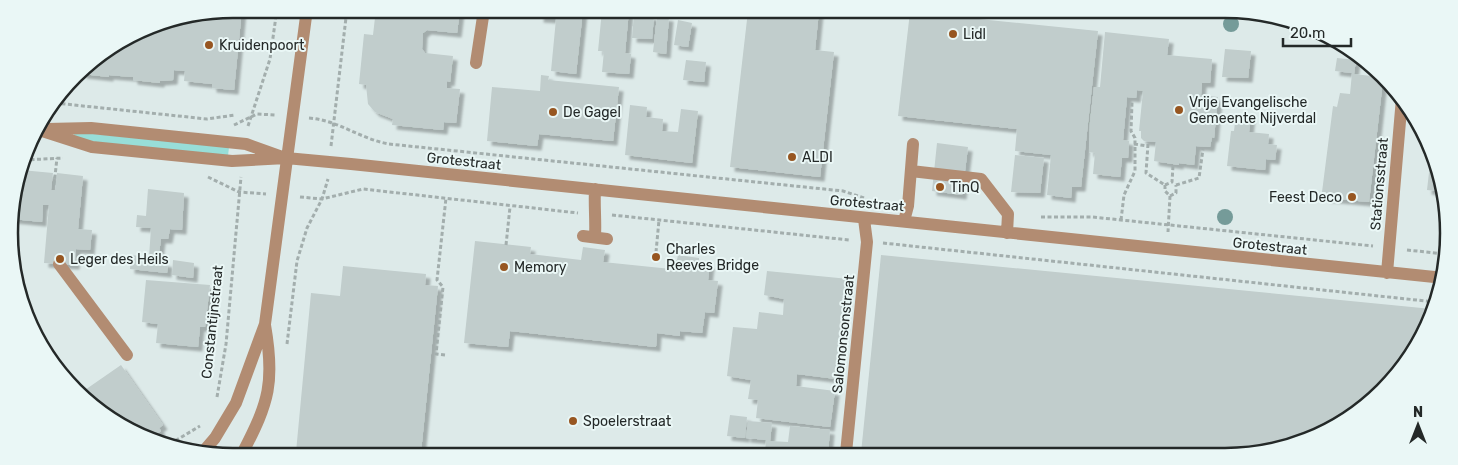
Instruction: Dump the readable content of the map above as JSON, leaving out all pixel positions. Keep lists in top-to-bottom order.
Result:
{
  "streets": {
    "street": ["Grotestraat", "Stationsstraat", "Salomonsonstraat"],
    "path": ["Constantijnstraat"]
  },
  "crossings": [
    ["Grotestraat", "Stationsstraat"],
    ["Grotestraat", "Salomonsonstraat"]
  ],
  "places": [
    "Lidl",
    "Kruidenpoort",
    "Vrije Evangelische Gemeente Nijverdal",
    "De Gagel",
    "ALDI",
    "TinQ",
    "Feest Deco",
    "Charles Reeves Bridge",
    "Leger des Heils",
    "Memory",
    "Spoelerstraat"
  ],
  "scale_bar": "20 m",
  "north": "top"
}
